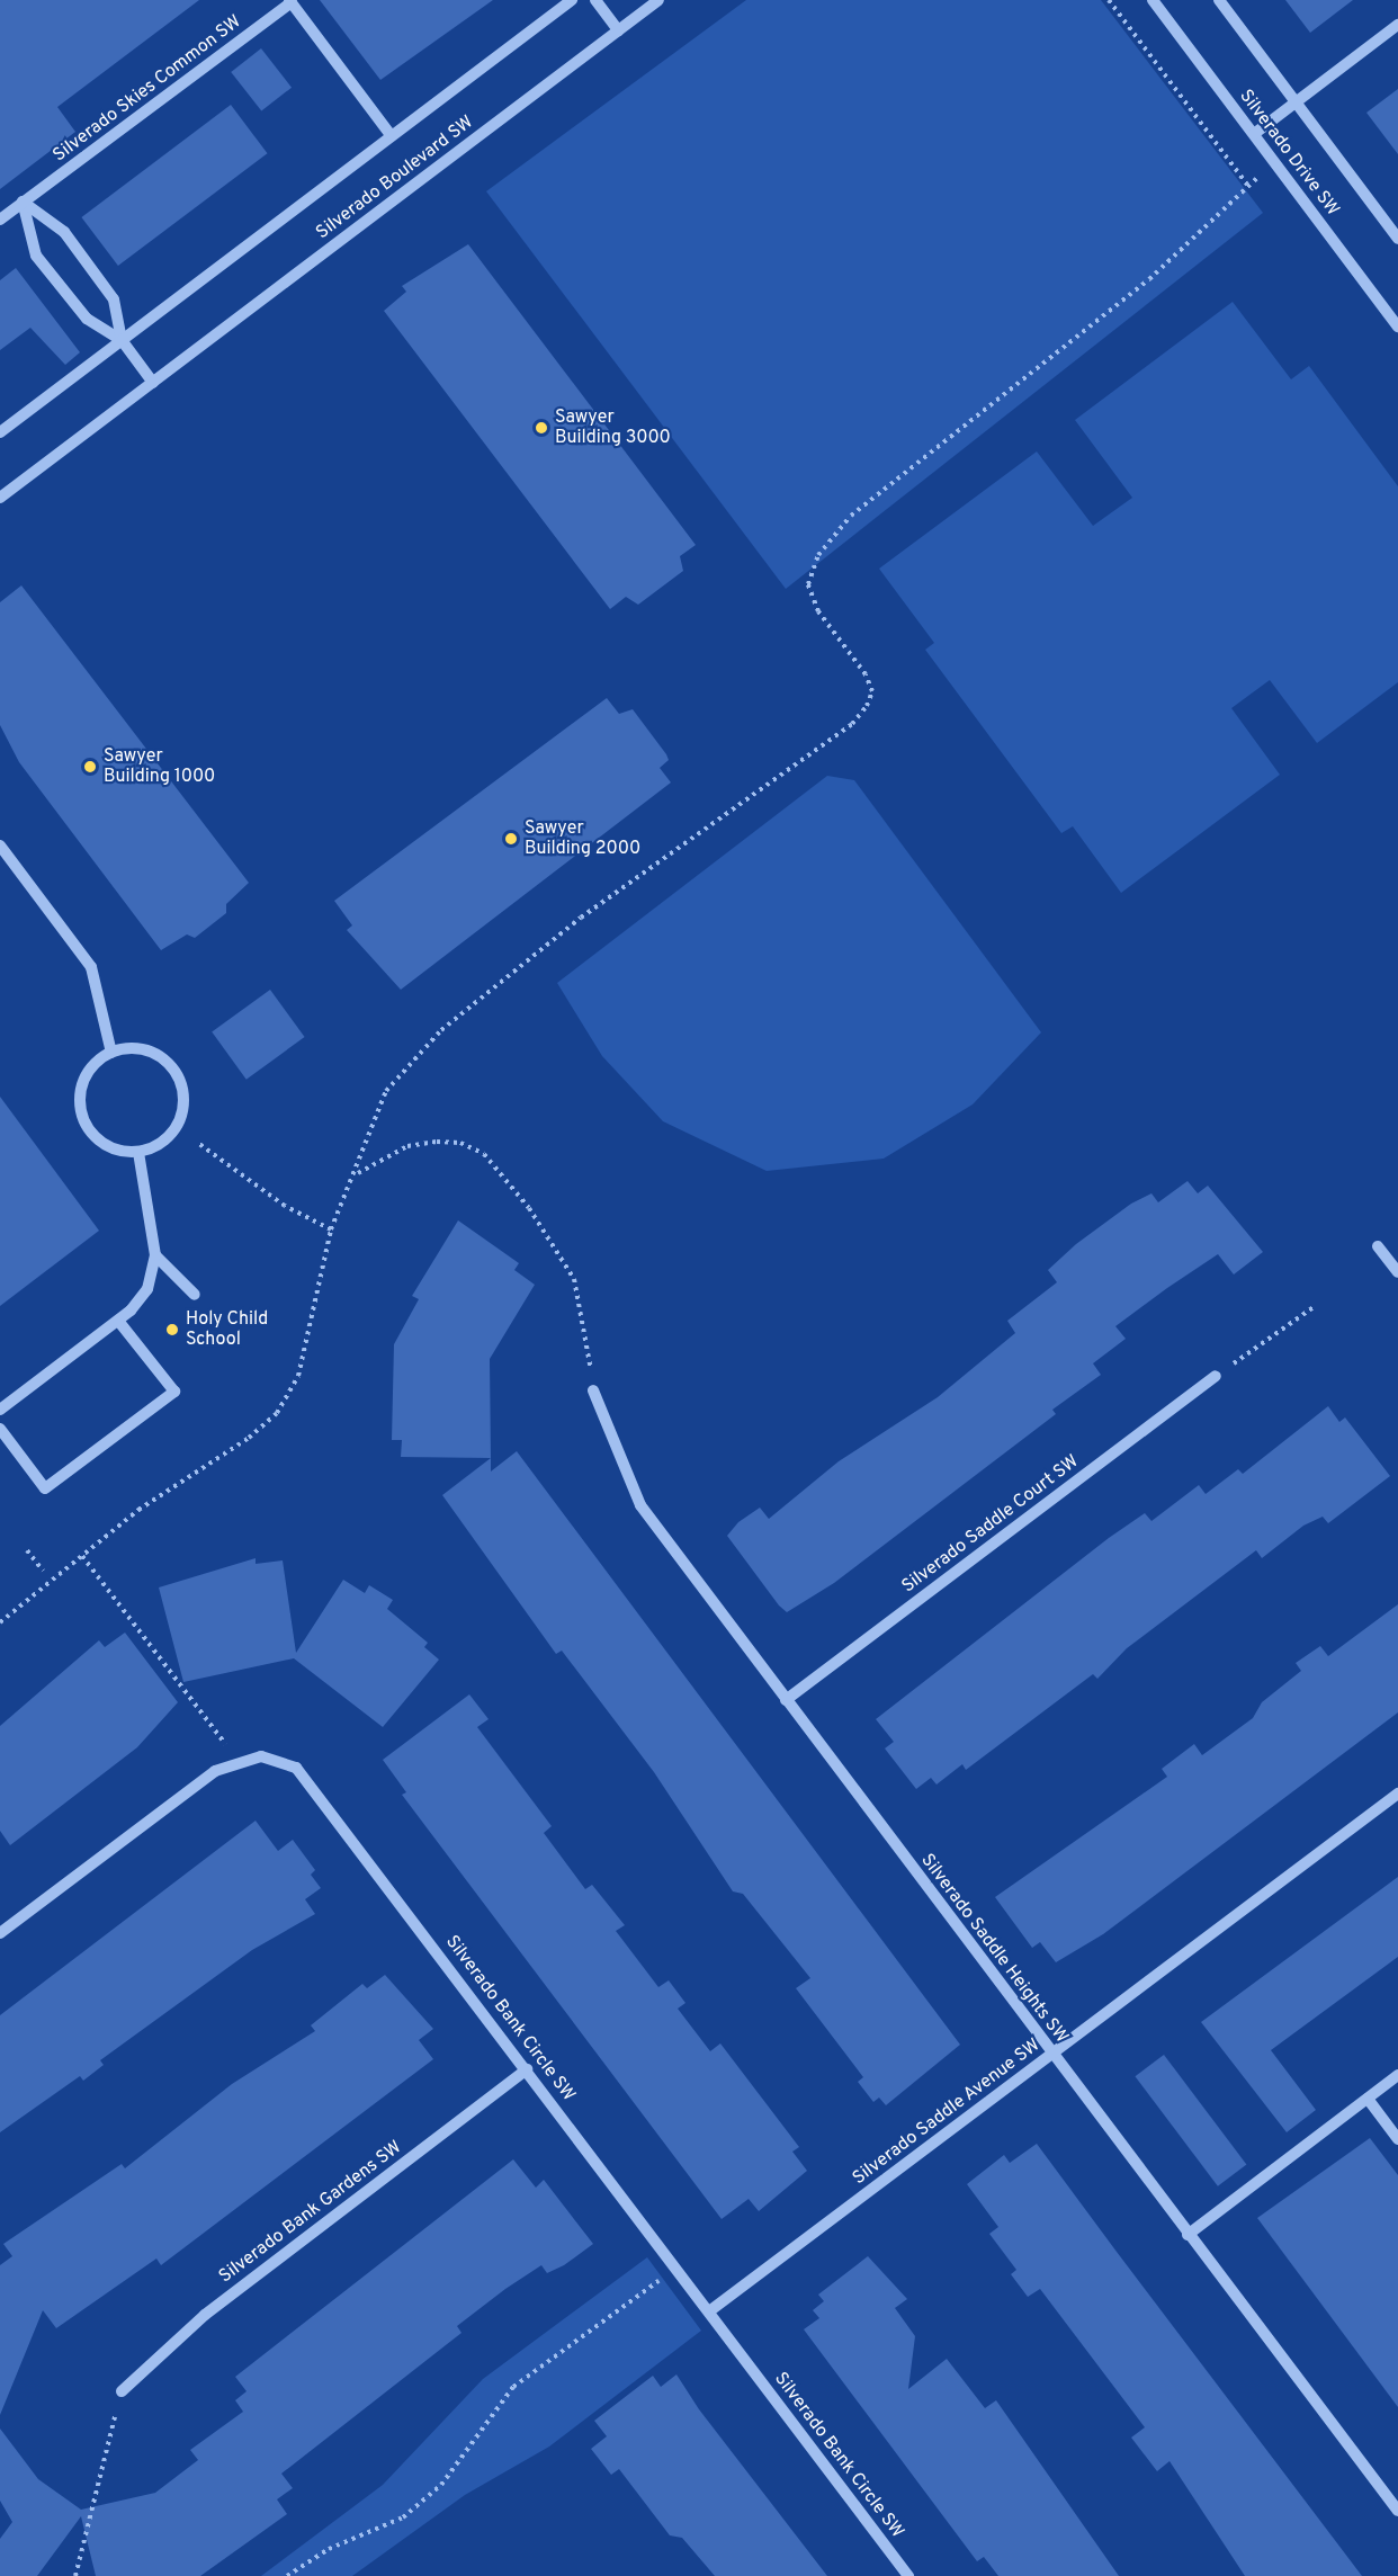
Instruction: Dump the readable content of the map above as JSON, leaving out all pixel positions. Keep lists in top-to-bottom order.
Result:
{
  "streets": {
    "street": [
      "Silverado Skies Common SW",
      "Silverado Drive SW",
      "Silverado Boulevard SW",
      "Silverado Saddle Court SW",
      "Silverado Saddle Heights SW",
      "Silverado Bank Circle SW",
      "Silverado Saddle Avenue SW",
      "Silverado Bank Gardens SW"
    ]
  },
  "crossings": [
    ["Silverado Saddle Court SW", "Silverado Saddle Heights SW"],
    ["Silverado Saddle Heights SW", "Silverado Saddle Avenue SW"],
    ["Silverado Bank Circle SW", "Silverado Saddle Avenue SW"],
    ["Silverado Bank Circle SW", "Silverado Bank Gardens SW"]
  ],
  "places": [
    "Sawyer Building 3000",
    "Sawyer Building 1000",
    "Sawyer Building 2000",
    "Holy Child School"
  ]
}
